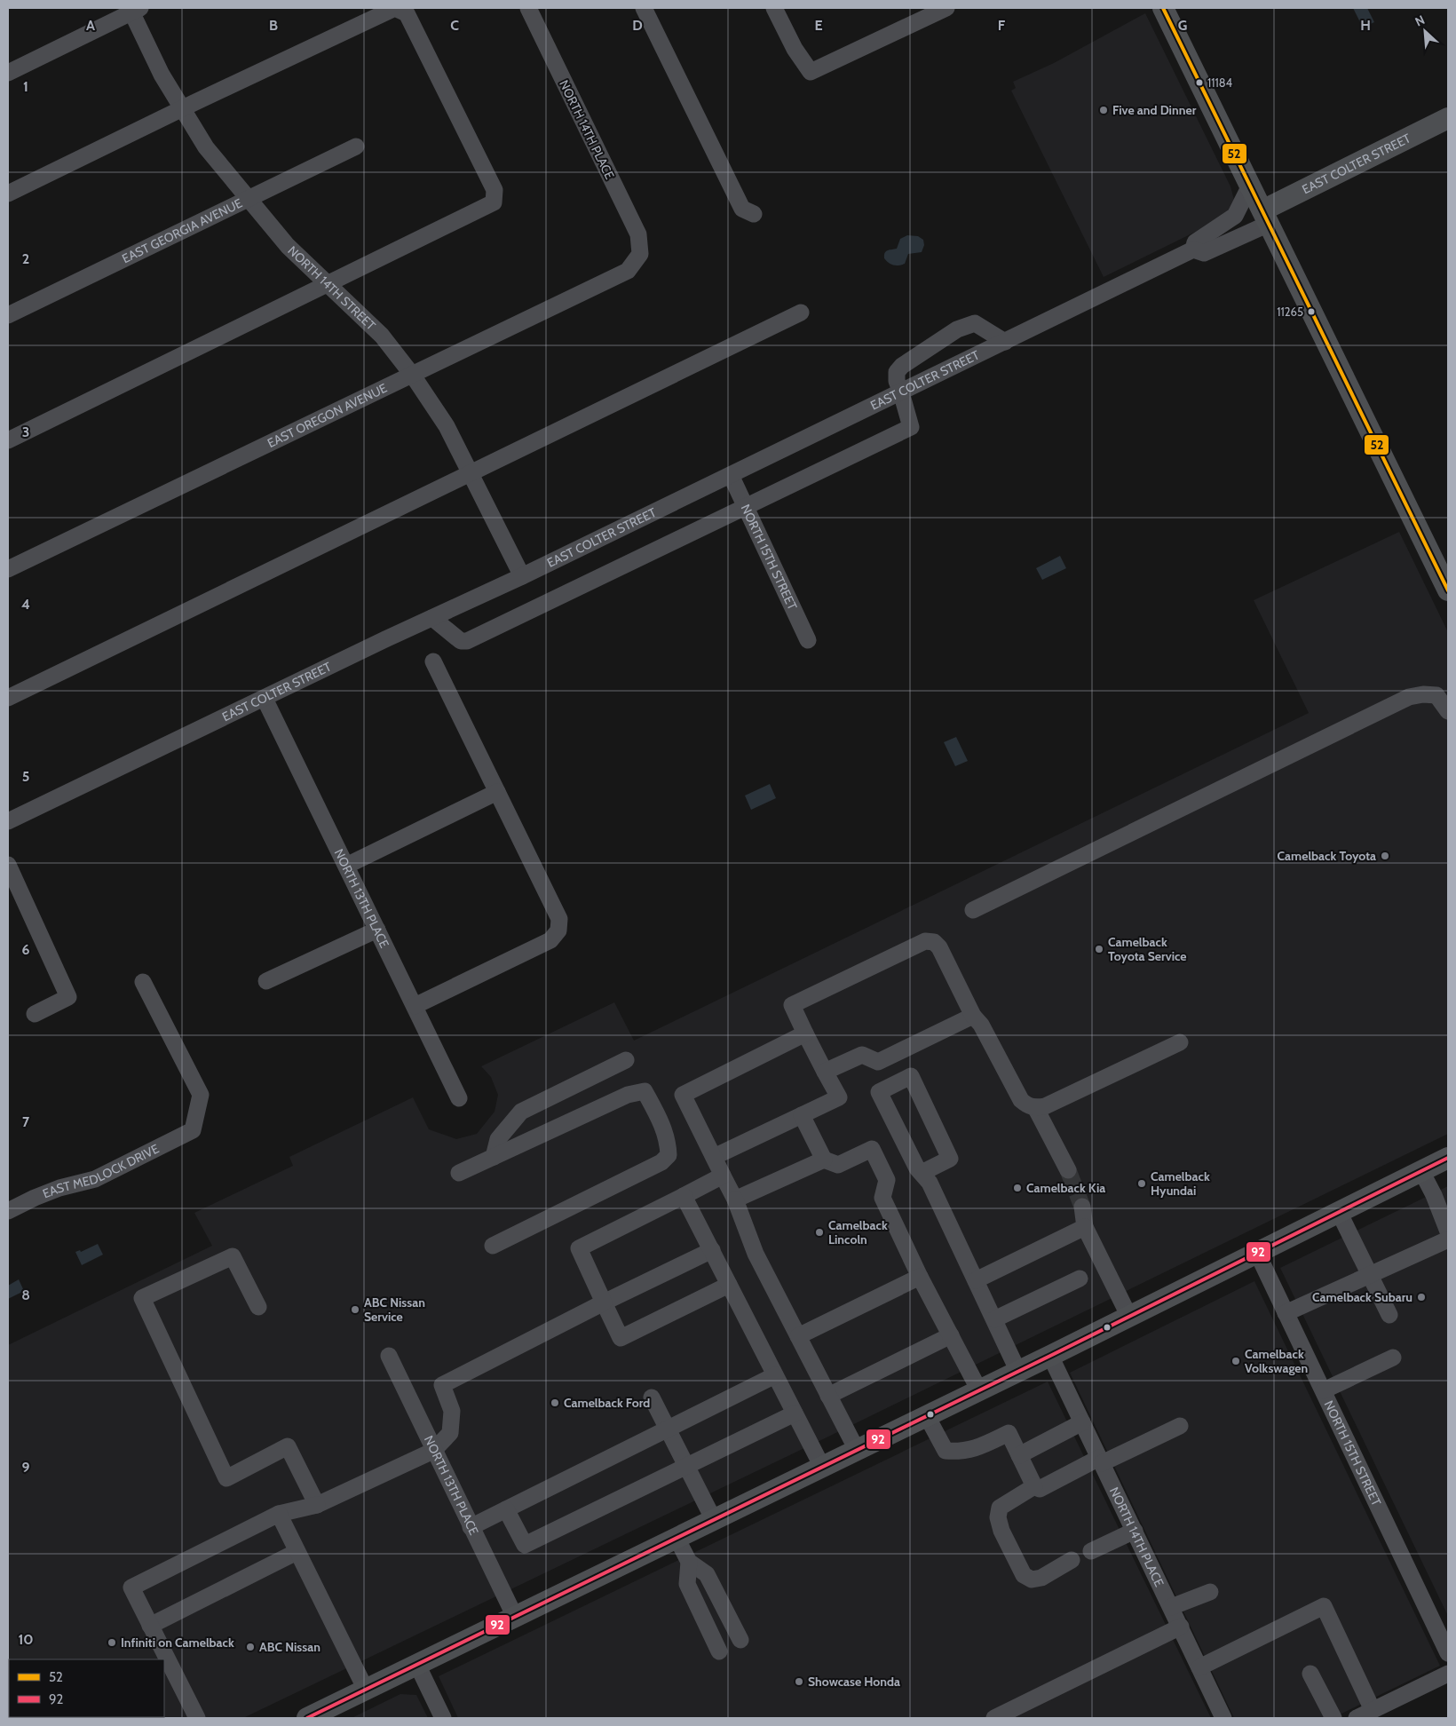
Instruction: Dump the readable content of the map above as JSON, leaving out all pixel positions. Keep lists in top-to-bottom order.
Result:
{
  "streets": {
    "main road": ["EAST COLTER STREET"],
    "street": [
      "NORTH 14TH PLACE",
      "EAST GEORGIA AVENUE",
      "NORTH 14TH STREET",
      "EAST OREGON AVENUE",
      "NORTH 15TH STREET",
      "NORTH 13TH PLACE",
      "EAST MEDLOCK DRIVE"
    ]
  },
  "crossings": [
    ["NORTH 14TH PLACE", "EAST OREGON AVENUE"],
    ["EAST COLTER STREET", "NORTH 14TH STREET"],
    ["EAST COLTER STREET", "NORTH 15TH STREET"],
    ["EAST COLTER STREET", "NORTH 13TH PLACE"],
    ["EAST GEORGIA AVENUE", "NORTH 14TH STREET"],
    ["NORTH 14TH STREET", "EAST OREGON AVENUE"]
  ],
  "places": [
    "11184",
    "Five and Dinner",
    "11265",
    "Camelback Toyota",
    "Camelback Toyota Service",
    "Camelback Hyundai",
    "Camelback Kia",
    "Camelback Lincoln",
    "Camelback Subaru",
    "ABC Nissan Service",
    "Camelback Volkswagen",
    "Camelback Ford",
    "Infiniti on Camelback",
    "ABC Nissan",
    "Showcase Honda"
  ],
  "lines": ["transit line 52", "transit line 92"],
  "legend": ["52", "92"],
  "north": "top left",
  "grid": {
    "columns": [
      "A",
      "B",
      "C",
      "D",
      "E",
      "F",
      "G",
      "H"
    ],
    "rows": [
      "1",
      "2",
      "3",
      "4",
      "5",
      "6",
      "7",
      "8",
      "9",
      "10"
    ]
  }
}
